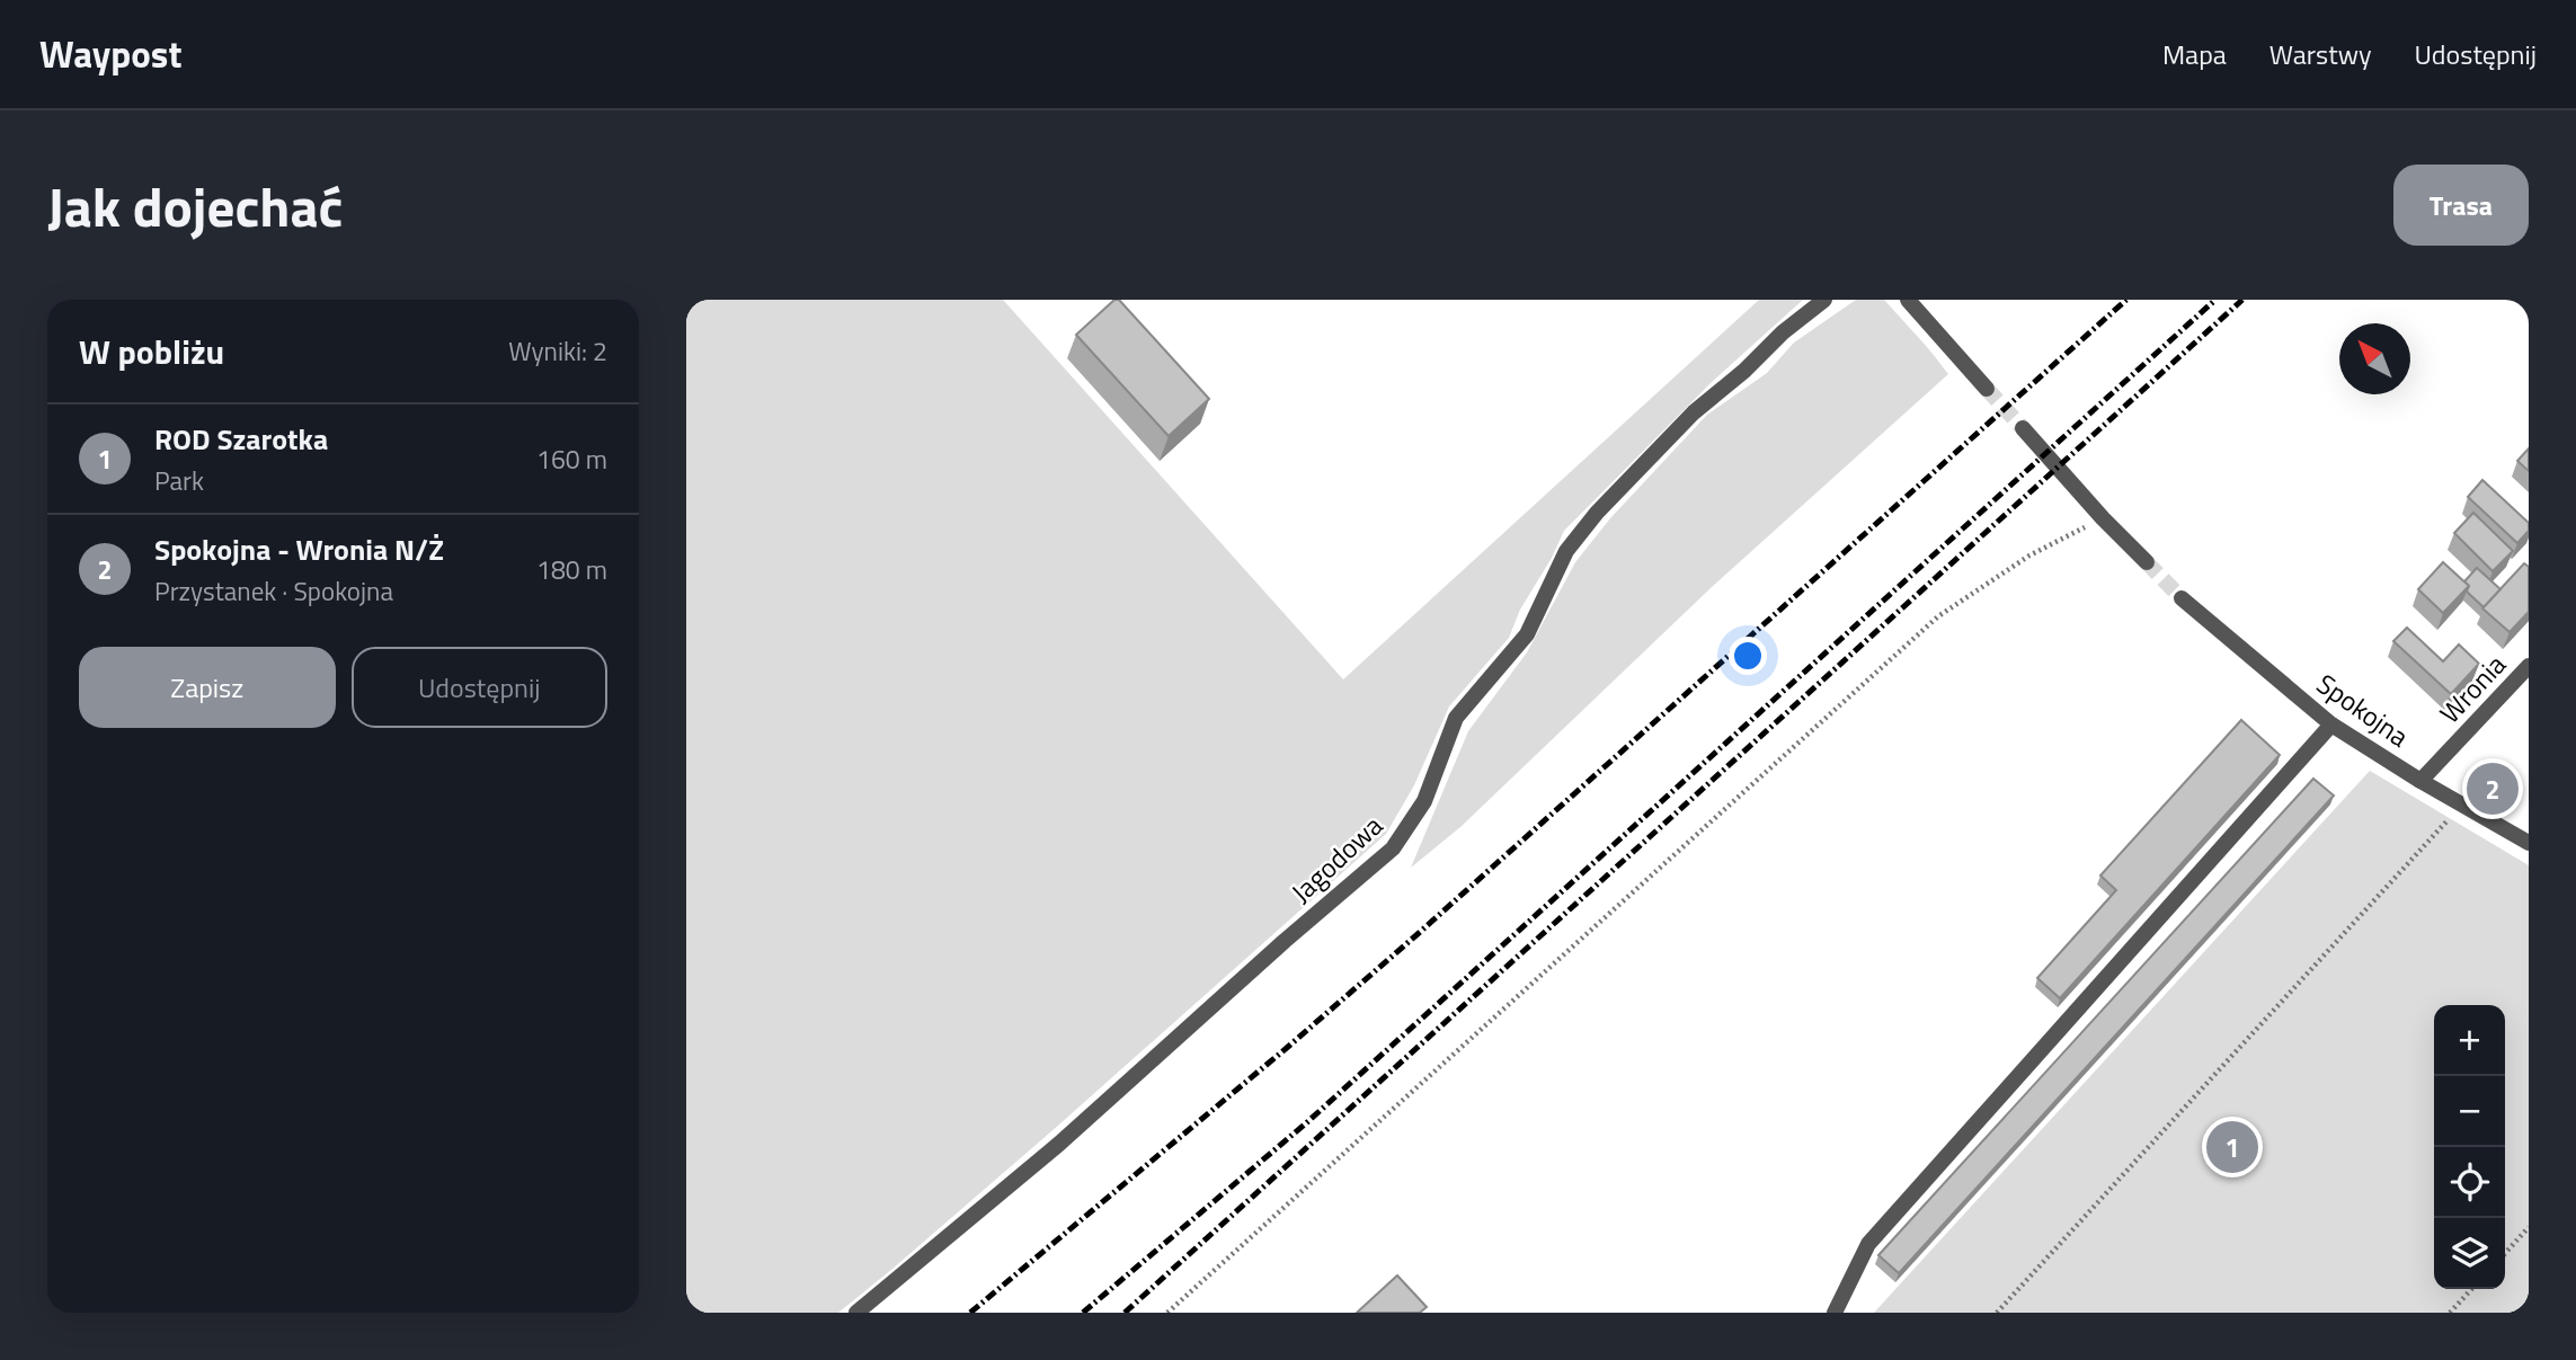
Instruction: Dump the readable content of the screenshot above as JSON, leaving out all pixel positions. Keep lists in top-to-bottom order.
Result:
{
  "streets": {
    "street": ["Wronia", "Spokojna", "Jagodowa"]
  },
  "crossings": [
    ["Wronia", "Spokojna"]
  ],
  "north": "top left",
  "page": {
    "header": "Waypost",
    "nav": ["Mapa", "Warstwy", "Udostępnij"],
    "title": "Jak dojechać",
    "buttons": [
      "Trasa",
      ["Zapisz", "Udostępnij"]
    ],
    "heading": ["W pobliżu", "Wyniki: 2"],
    "list": [
      {
        "mark": "1",
        "name": "ROD Szarotka",
        "note": "Park",
        "value": "160 m"
      },
      {
        "mark": "2",
        "name": "Spokojna - Wronia N/Ż",
        "note": "Przystanek · Spokojna",
        "value": "180 m"
      }
    ],
    "pins": ["2", "1"],
    "map_buttons": ["+", "−"]
  }
}
